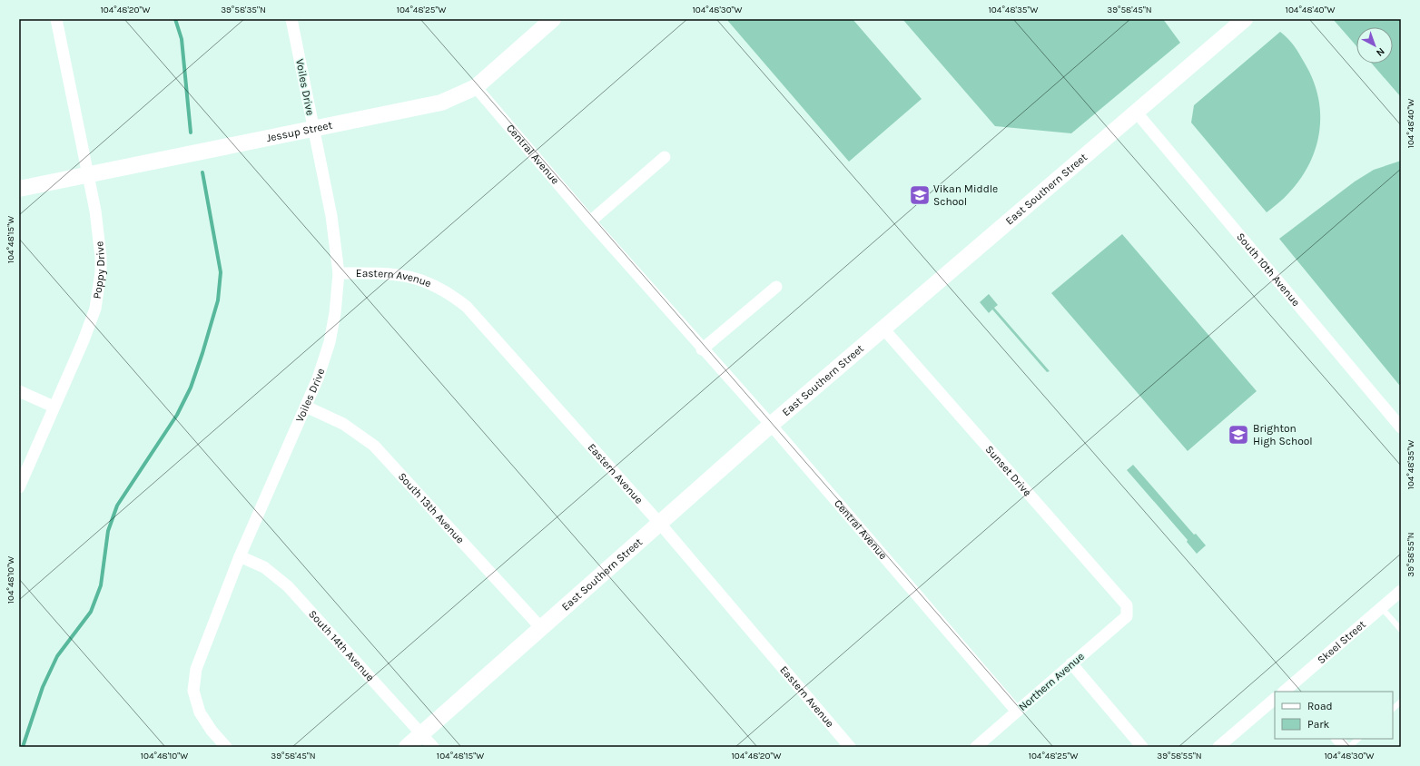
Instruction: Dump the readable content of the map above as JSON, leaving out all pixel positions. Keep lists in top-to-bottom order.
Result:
{
  "streets": {
    "street": [
      "Voiles Drive",
      "Jessup Street",
      "Central Avenue",
      "East Southern Street",
      "Poppy Drive",
      "South 10th Avenue",
      "Eastern Avenue",
      "Sunset Drive",
      "South 13th Avenue",
      "Skeel Street",
      "South 14th Avenue",
      "Northern Avenue"
    ]
  },
  "crossings": [
    ["Voiles Drive", "Jessup Street"],
    ["Voiles Drive", "Eastern Avenue"],
    ["Voiles Drive", "South 13th Avenue"],
    ["Voiles Drive", "South 14th Avenue"],
    ["Jessup Street", "Central Avenue"],
    ["Jessup Street", "Poppy Drive"],
    ["Central Avenue", "East Southern Street"],
    ["Central Avenue", "Northern Avenue"],
    ["East Southern Street", "South 10th Avenue"],
    ["East Southern Street", "Eastern Avenue"],
    ["East Southern Street", "Sunset Drive"],
    ["East Southern Street", "South 13th Avenue"],
    ["East Southern Street", "South 14th Avenue"],
    ["Sunset Drive", "Northern Avenue"]
  ],
  "places": {
    "school or university": ["Vikan Middle School", "Brighton High School"]
  },
  "legend": ["Road", "Park"],
  "north": "bottom right",
  "coordinates": [
    "104°48'20\"W",
    "39°58'35\"N",
    "104°48'25\"W",
    "104°48'30\"W",
    "104°48'35\"W",
    "39°58'45\"N",
    "104°48'40\"W",
    "104°48'15\"W",
    "39°58'55\"N",
    "104°48'10\"W"
  ]
}
